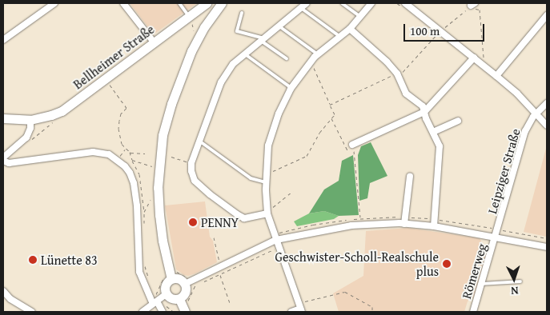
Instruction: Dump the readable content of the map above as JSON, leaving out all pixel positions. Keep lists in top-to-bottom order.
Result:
{
  "streets": {
    "main road": ["Bellheimer Straße"],
    "street": ["Leipziger Straße", "Römerweg"]
  },
  "crossings": [
    ["Leipziger Straße", "Römerweg"]
  ],
  "places": ["PENNY", "Lünette 83", "Geschwister-Scholl-Realschule plus"],
  "scale_bar": "100 m",
  "north": "bottom"
}
